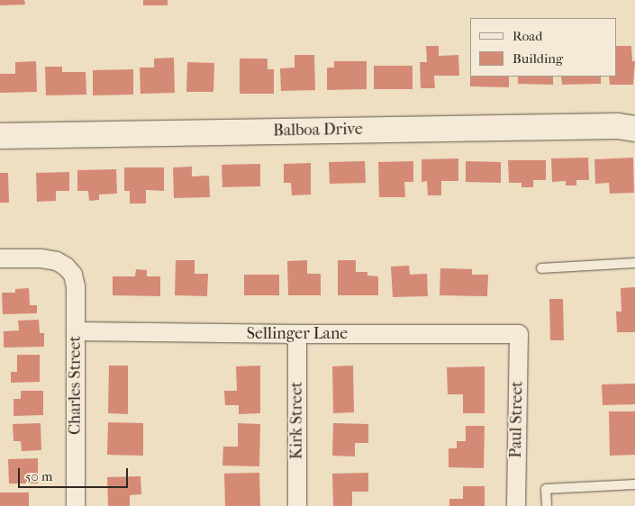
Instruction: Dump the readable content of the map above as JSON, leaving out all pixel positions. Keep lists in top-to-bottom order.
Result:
{
  "streets": {
    "street": [
      "Balboa Drive",
      "Sellinger Lane",
      "Charles Street",
      "Paul Street",
      "Kirk Street"
    ]
  },
  "crossings": [
    ["Sellinger Lane", "Charles Street"],
    ["Sellinger Lane", "Paul Street"],
    ["Sellinger Lane", "Kirk Street"]
  ],
  "legend": ["Road", "Building"],
  "scale_bar": "50 m"
}
